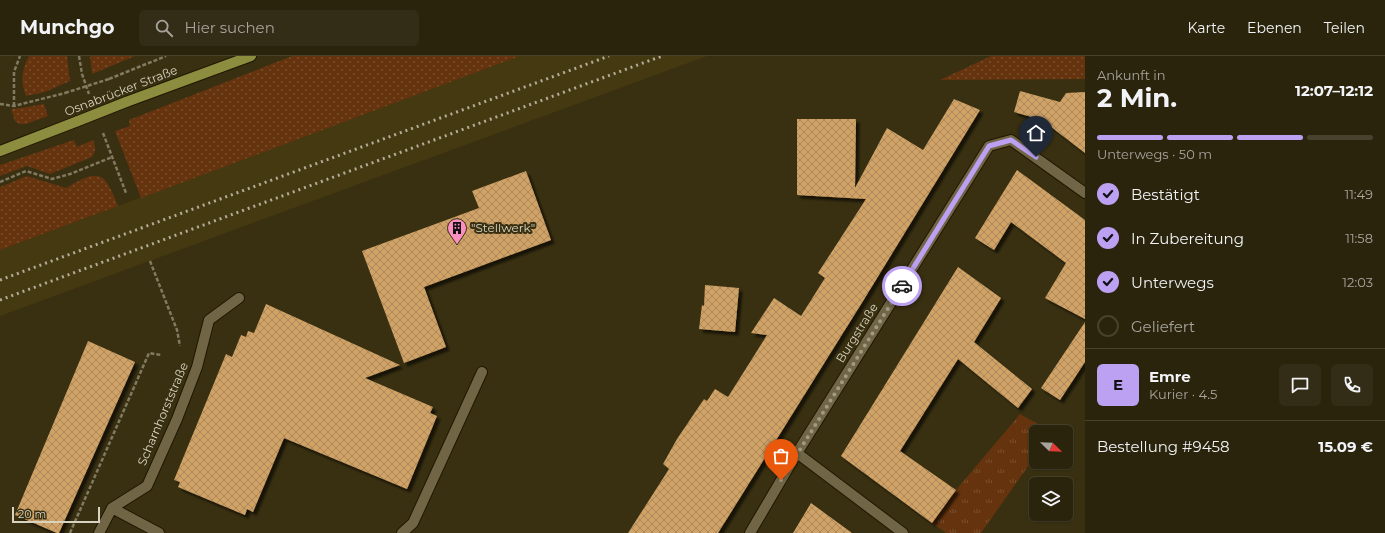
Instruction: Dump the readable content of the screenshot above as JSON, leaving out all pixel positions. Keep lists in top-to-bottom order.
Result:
{
  "streets": {
    "main road": ["Osnabrücker Straße"],
    "street": ["Burgstraße", "Scharnhorststraße"]
  },
  "places": {
    "building": ["\"Stellwerk\""]
  },
  "scale_bar": "20 m",
  "north": "bottom right",
  "page": {
    "header": "Munchgo",
    "search": "Hier suchen",
    "nav": ["Karte", "Ebenen", "Teilen"],
    "heading": ["2 Min.", "Ankunft in", "12:07–12:12"],
    "panel": [
      "Emre",
      "Kurier · 4.5",
      "Bestellung #9458",
      "15.09 €"
    ],
    "bar": "Unterwegs · 50 m",
    "list": [
      ["Bestätigt", "11:49"],
      ["In Zubereitung", "11:58"],
      ["Unterwegs", "12:03"],
      "Geliefert"
    ],
    "round": "E",
    "scale": "20 m"
  }
}
